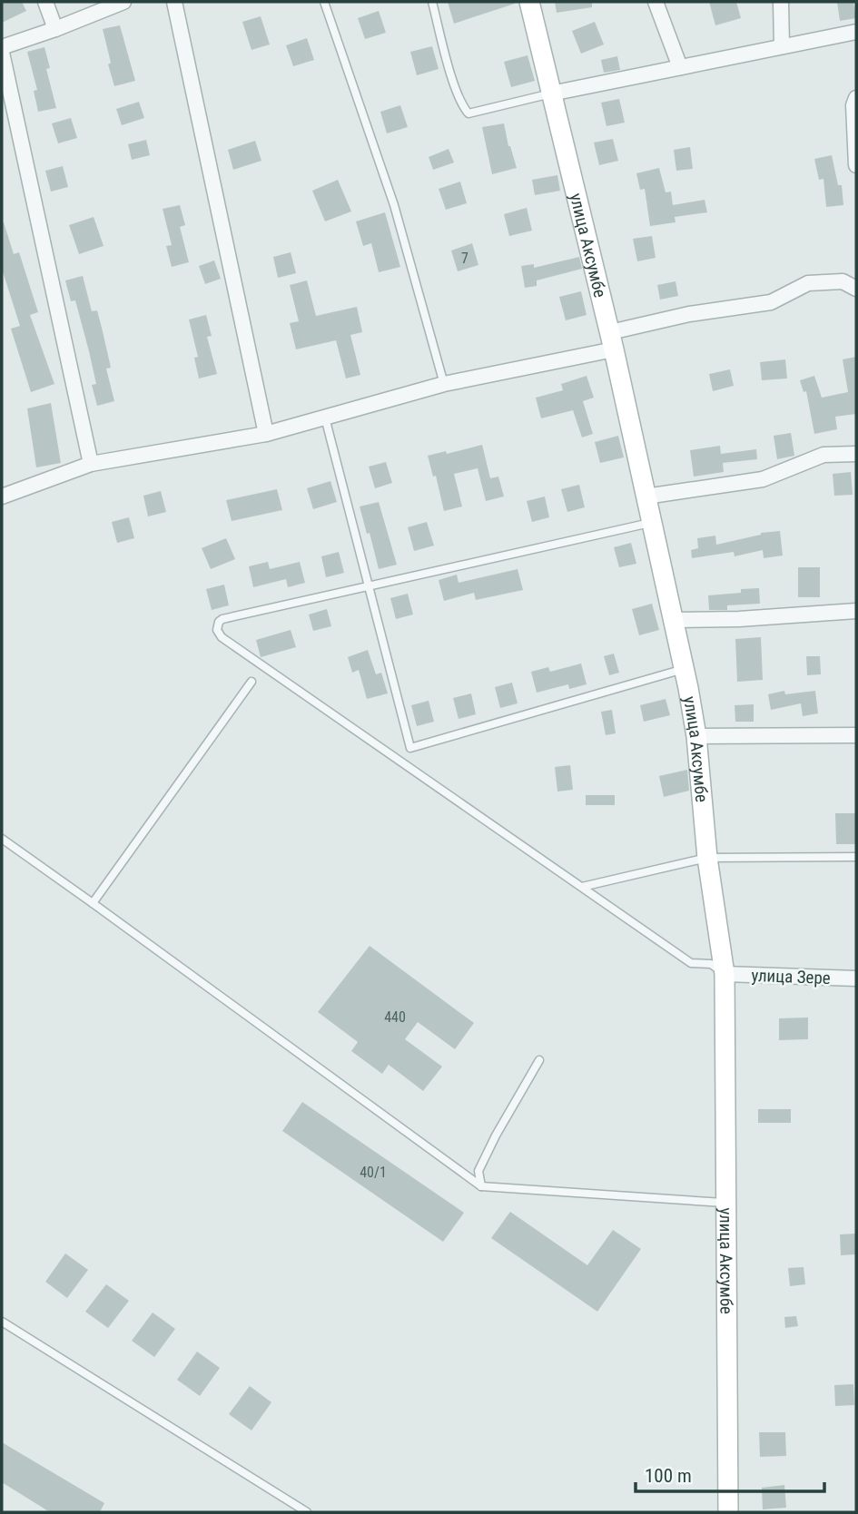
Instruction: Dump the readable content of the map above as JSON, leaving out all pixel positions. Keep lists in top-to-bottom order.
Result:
{
  "streets": {
    "main road": ["улица Аксумбе"],
    "street": ["улица Зере"]
  },
  "crossings": [
    ["улица Аксумбе", "улица Зере"]
  ],
  "house_numbers": ["7", "440", "40/1"],
  "scale_bar": "100 m"
}
